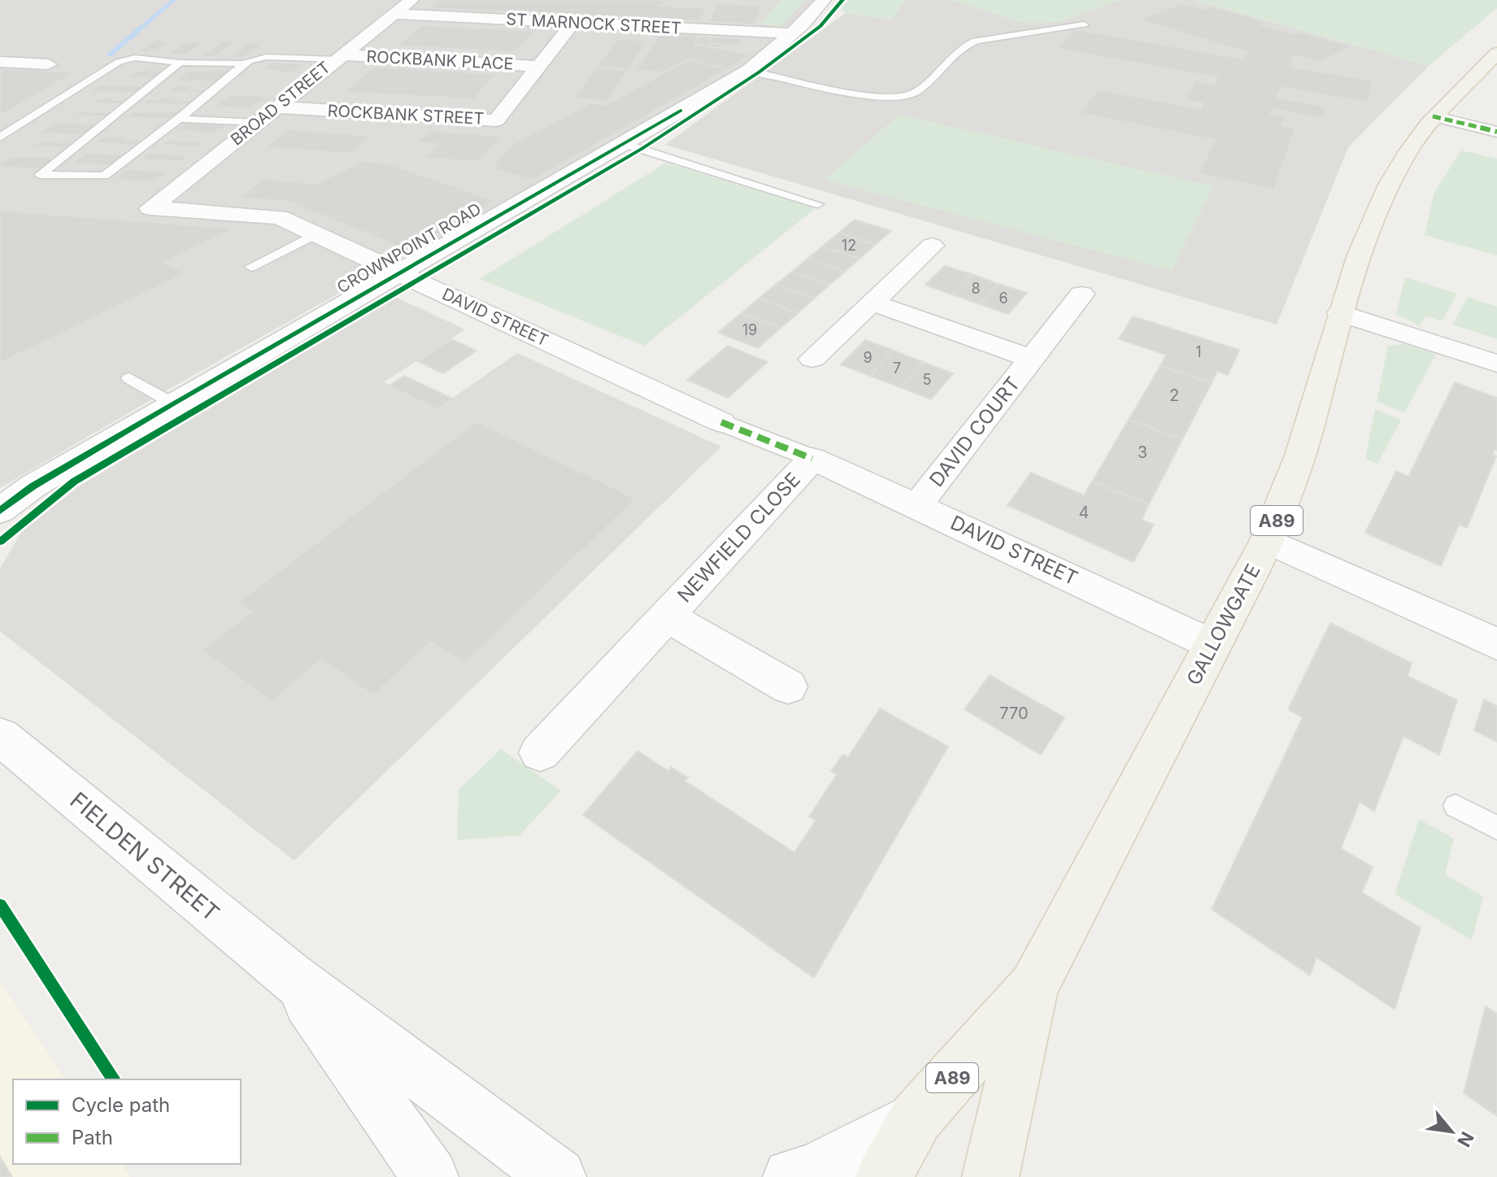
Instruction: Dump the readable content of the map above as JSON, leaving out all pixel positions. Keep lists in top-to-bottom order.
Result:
{
  "streets": {
    "main road": ["A89", "GALLOWGATE"],
    "street": [
      "ST MARNOCK STREET",
      "ROCKBANK PLACE",
      "BROAD STREET",
      "ROCKBANK STREET",
      "CROWNPOINT ROAD",
      "DAVID STREET",
      "DAVID COURT",
      "NEWFIELD CLOSE",
      "FIELDEN STREET"
    ]
  },
  "crossings": [
    ["ST MARNOCK STREET", "BROAD STREET"],
    ["ST MARNOCK STREET", "CROWNPOINT ROAD"],
    ["ROCKBANK PLACE", "BROAD STREET"],
    ["ROCKBANK PLACE", "ROCKBANK STREET"],
    ["BROAD STREET", "ROCKBANK STREET"],
    ["BROAD STREET", "DAVID STREET"],
    ["CROWNPOINT ROAD", "DAVID STREET"],
    ["DAVID STREET", "DAVID COURT"],
    ["DAVID STREET", "NEWFIELD CLOSE"],
    ["DAVID STREET", "GALLOWGATE"]
  ],
  "house_numbers": [
    "12",
    "8",
    "6",
    "19",
    "1",
    "9",
    "7",
    "5",
    "2",
    "3",
    "4",
    "770"
  ],
  "legend": ["Cycle path", "Path"],
  "north": "bottom right"
}
